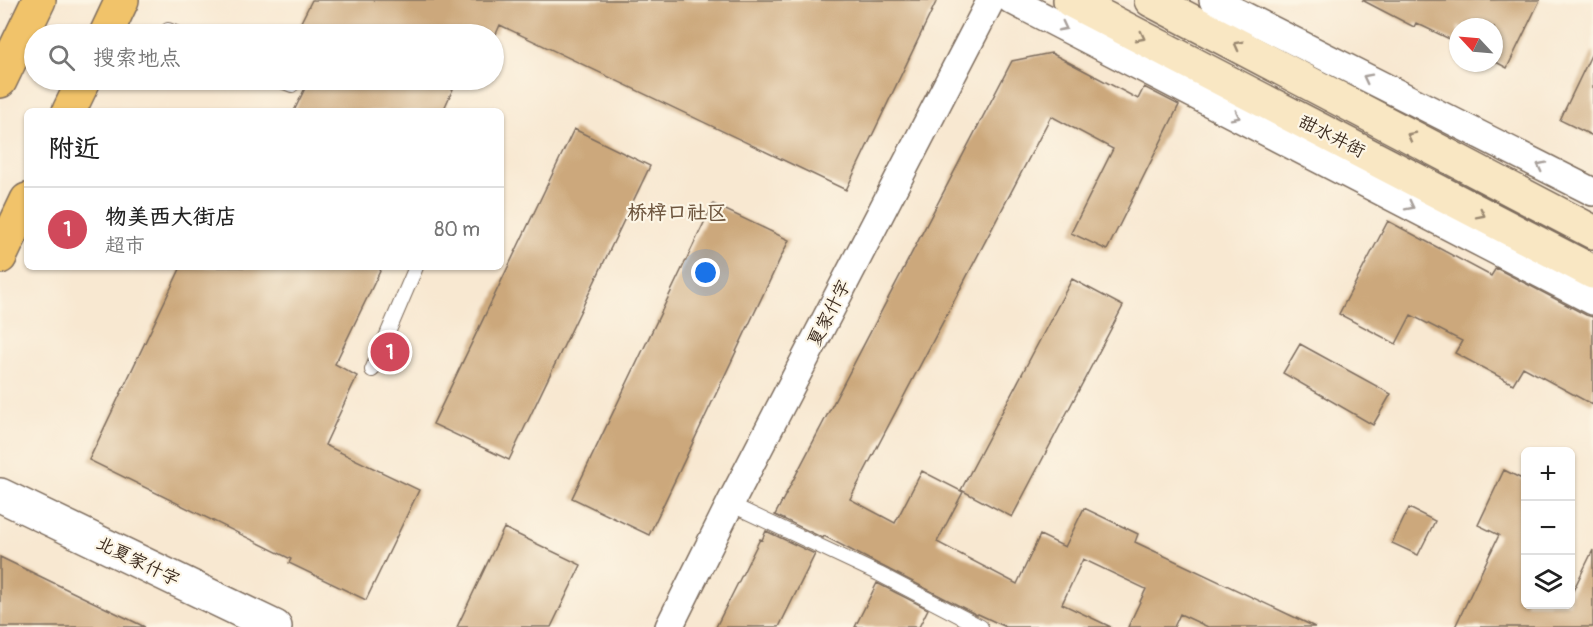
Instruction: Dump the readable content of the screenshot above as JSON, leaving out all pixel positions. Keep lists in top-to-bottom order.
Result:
{
  "streets": {
    "main road": ["甜水井街"],
    "street": ["夏家什字", "北夏家什字"]
  },
  "districts": ["桥梓口社区"],
  "north": "top left",
  "page": {
    "search": "搜索地点",
    "heading": "附近",
    "list": [
      {
        "mark": "1",
        "name": "物美西大街店",
        "note": "超市",
        "value": "80 m"
      }
    ],
    "pins": "1",
    "map_buttons": ["+", "−"]
  }
}
